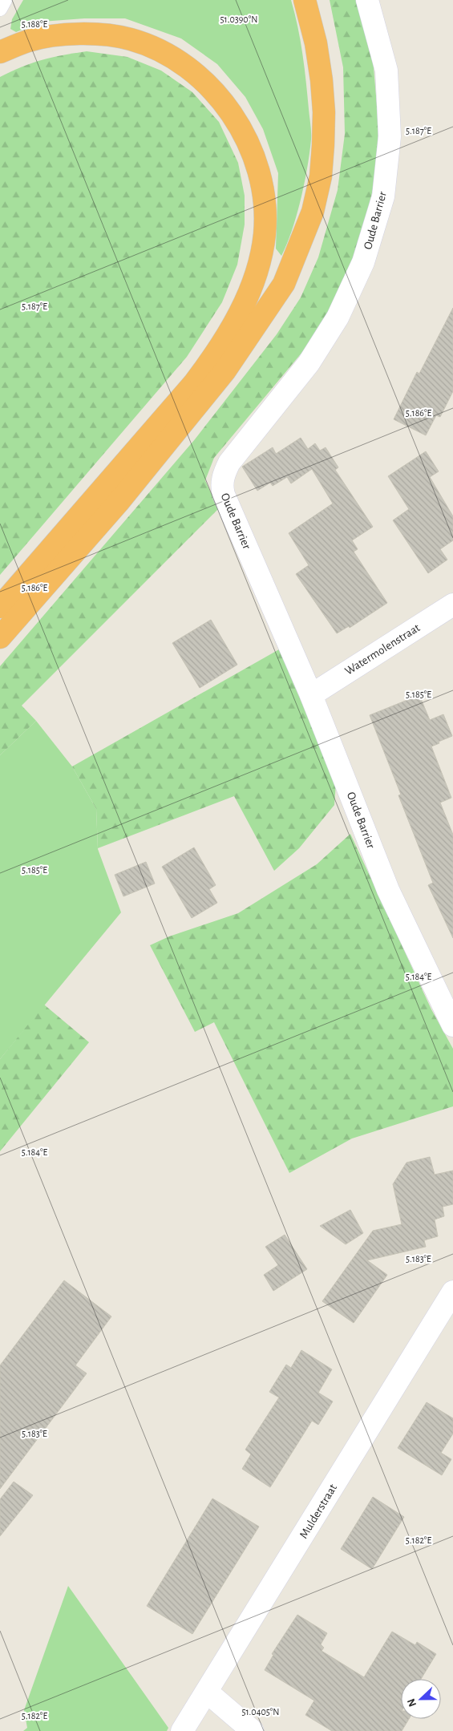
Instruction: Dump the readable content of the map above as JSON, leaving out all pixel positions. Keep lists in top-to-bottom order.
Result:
{
  "streets": {
    "street": ["Oude Barrier", "Watermolenstraat", "Mulderstraat"]
  },
  "crossings": [
    ["Oude Barrier", "Watermolenstraat"]
  ],
  "north": "left",
  "coordinates": [
    "51.0390°N",
    "5.188°E",
    "5.187°E",
    "5.186°E",
    "5.185°E",
    "5.184°E",
    "5.183°E",
    "5.182°E",
    "51.0405°N"
  ]
}
